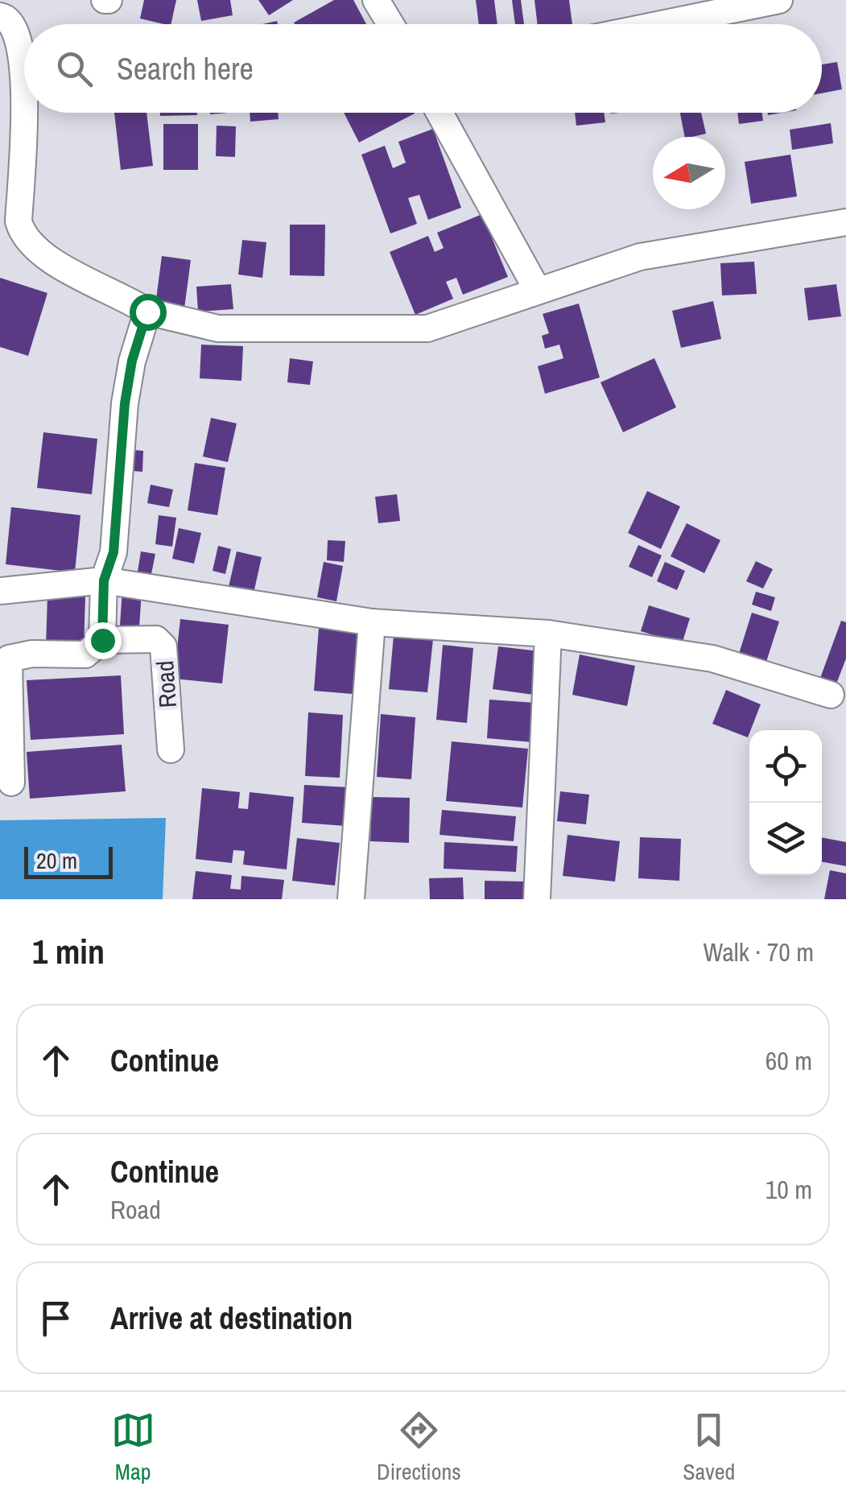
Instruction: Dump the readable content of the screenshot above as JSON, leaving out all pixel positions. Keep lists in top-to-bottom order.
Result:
{
  "streets": {
    "street": ["Road"]
  },
  "scale_bar": "20 m",
  "north": "left",
  "page": {
    "search": "Search here",
    "scale": "20 m",
    "heading": ["1 min", "Walk · 70 m"],
    "list": [
      ["Continue", "60 m"],
      ["Continue", "Road", "10 m"],
      "Arrive at destination"
    ],
    "nav": ["Map", "Directions", "Saved"]
  }
}
